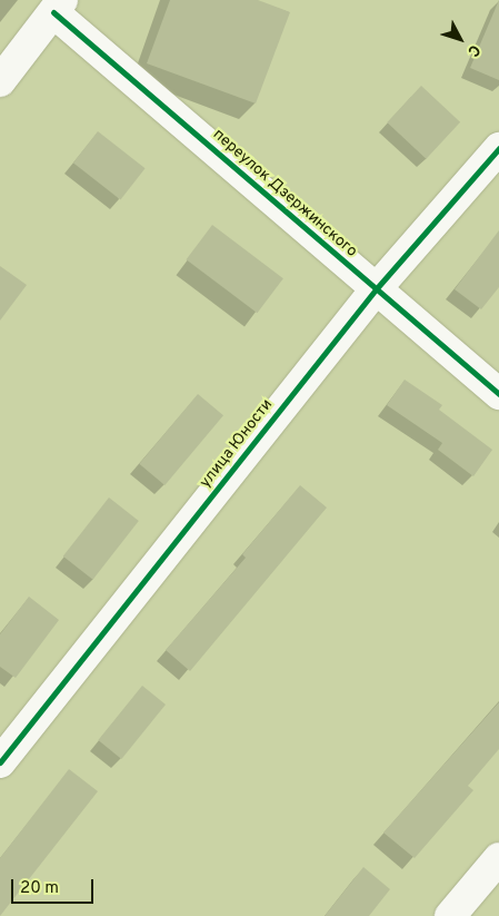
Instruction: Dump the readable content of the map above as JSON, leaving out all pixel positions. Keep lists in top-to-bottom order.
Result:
{
  "streets": {
    "street": ["переулок Дзержинского", "улица Юности"]
  },
  "crossings": [
    ["переулок Дзержинского", "улица Юности"]
  ],
  "scale_bar": "20 m",
  "north": "bottom right"
}
